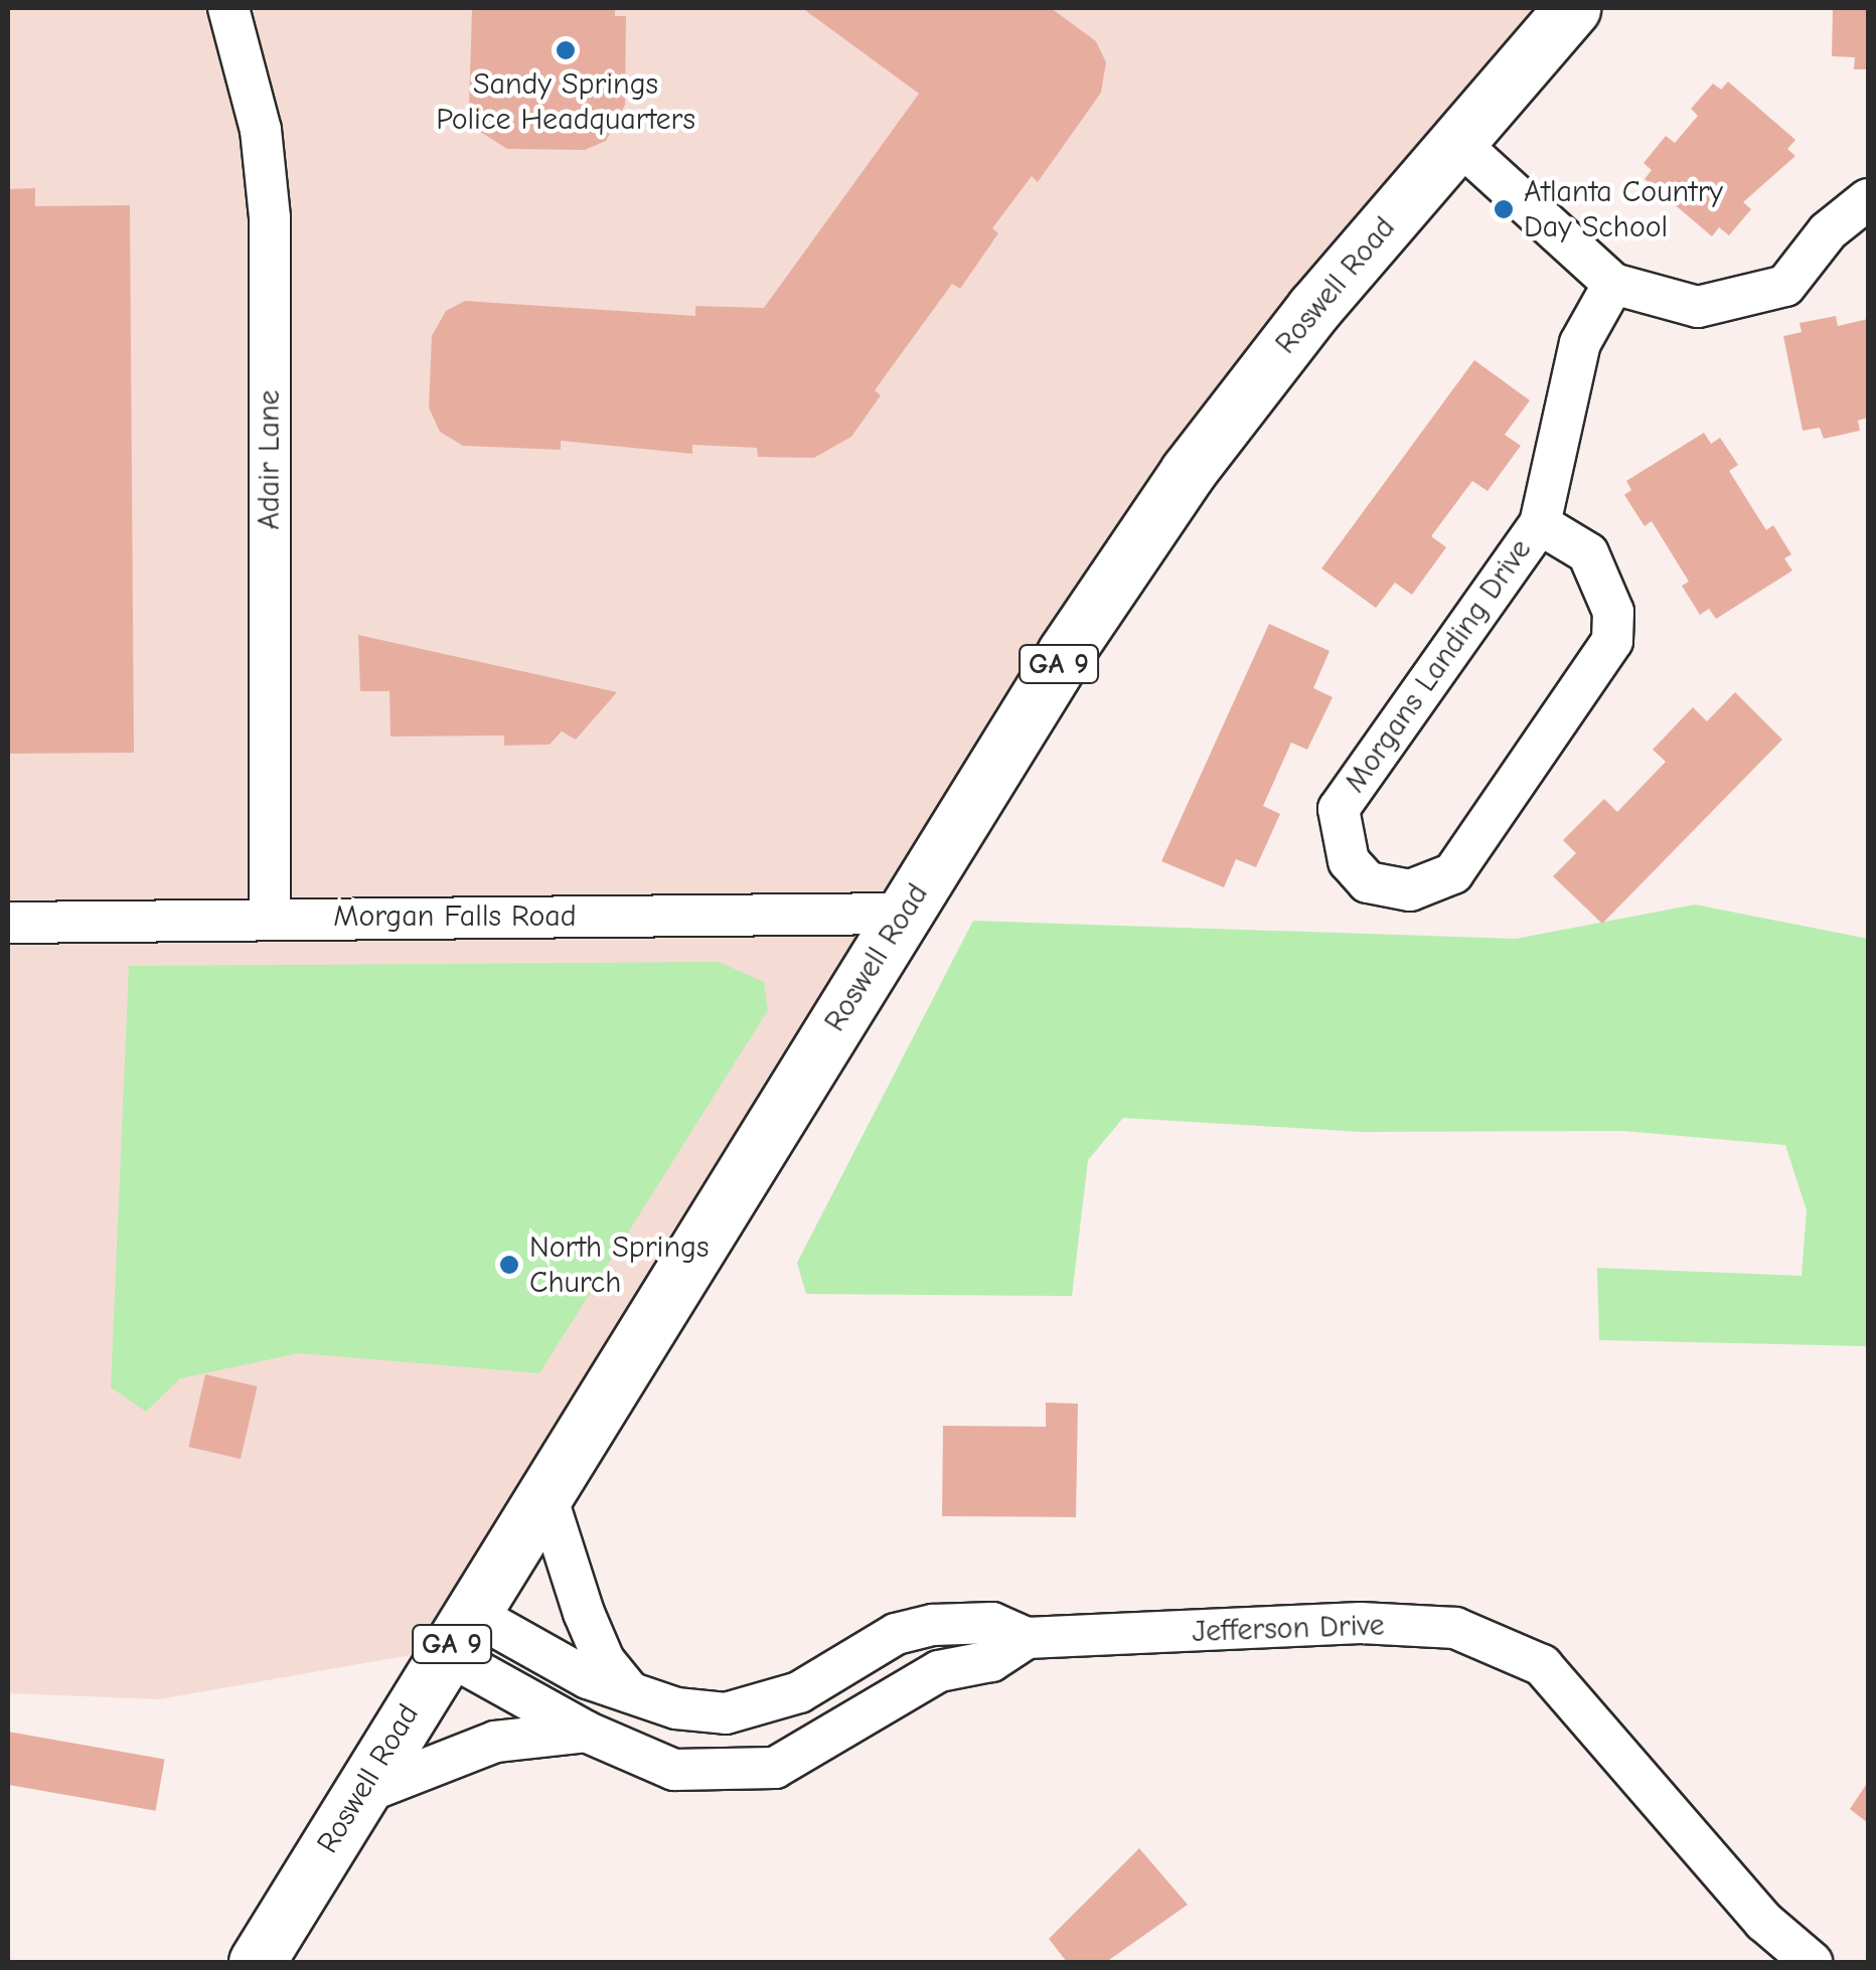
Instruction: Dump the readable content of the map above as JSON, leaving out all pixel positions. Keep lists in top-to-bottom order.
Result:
{
  "streets": {
    "main road": ["Roswell Road", "GA 9"],
    "street": [
      "Adair Lane",
      "Morgans Landing Drive",
      "Morgan Falls Road",
      "Jefferson Drive"
    ]
  },
  "crossings": [
    ["Roswell Road", "Morgan Falls Road"],
    ["Roswell Road", "Jefferson Drive"],
    ["Adair Lane", "Morgan Falls Road"]
  ],
  "places": ["Sandy Springs Police Headquarters", "Atlanta Country Day School", "North Springs Church"]
}
